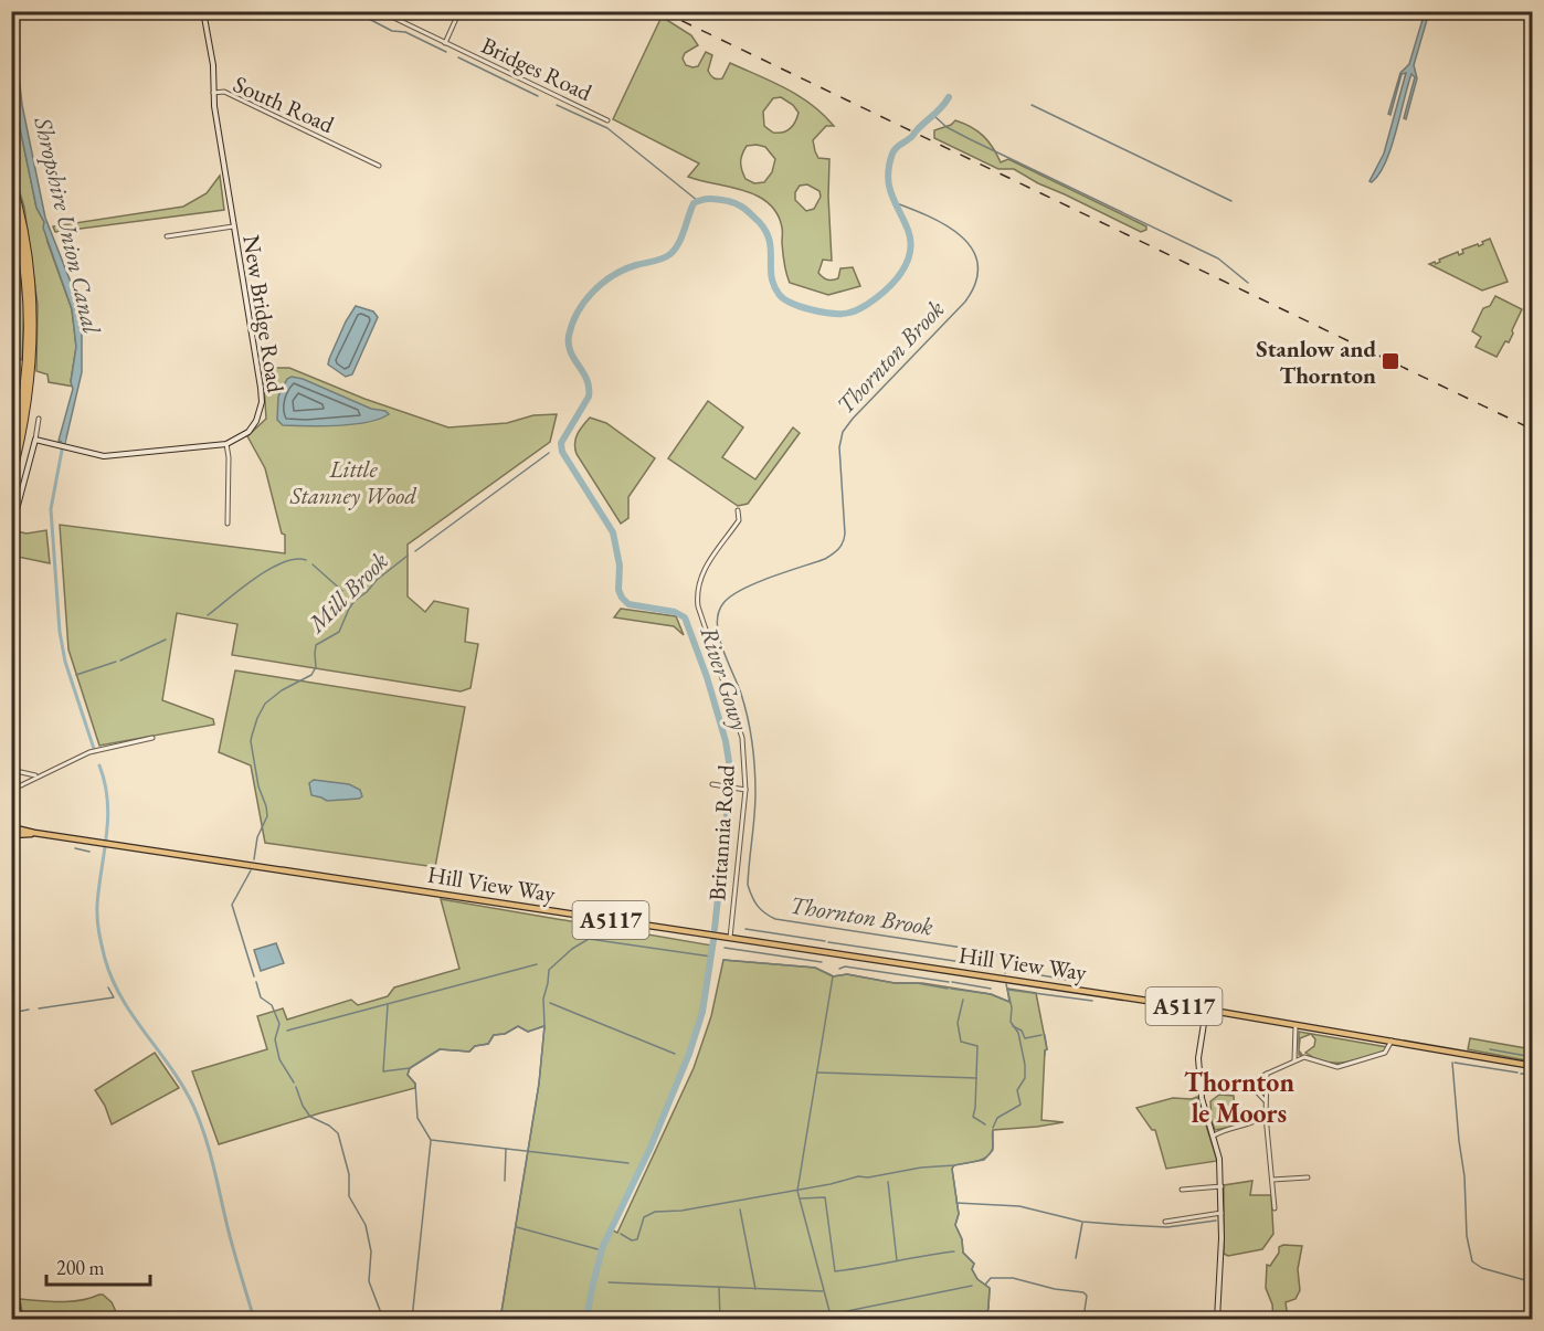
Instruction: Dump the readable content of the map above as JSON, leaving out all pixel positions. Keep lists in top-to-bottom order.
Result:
{
  "streets": {
    "main road": ["Hill View Way", "A5117"],
    "street": [
      "Bridges Road",
      "South Road",
      "New Bridge Road",
      "Britannia Road"
    ]
  },
  "crossings": [
    ["South Road", "New Bridge Road"],
    ["Britannia Road", "Hill View Way"]
  ],
  "districts": ["Thornton le Moors"],
  "water": [
    "Shropshire Union Canal",
    "Thornton Brook",
    "Mill Brook",
    "River Gowy"
  ],
  "parks": ["Little Stanney Wood"],
  "places": {
    "transit": ["Stanlow and Thornton"]
  },
  "scale_bar": "200 m"
}
